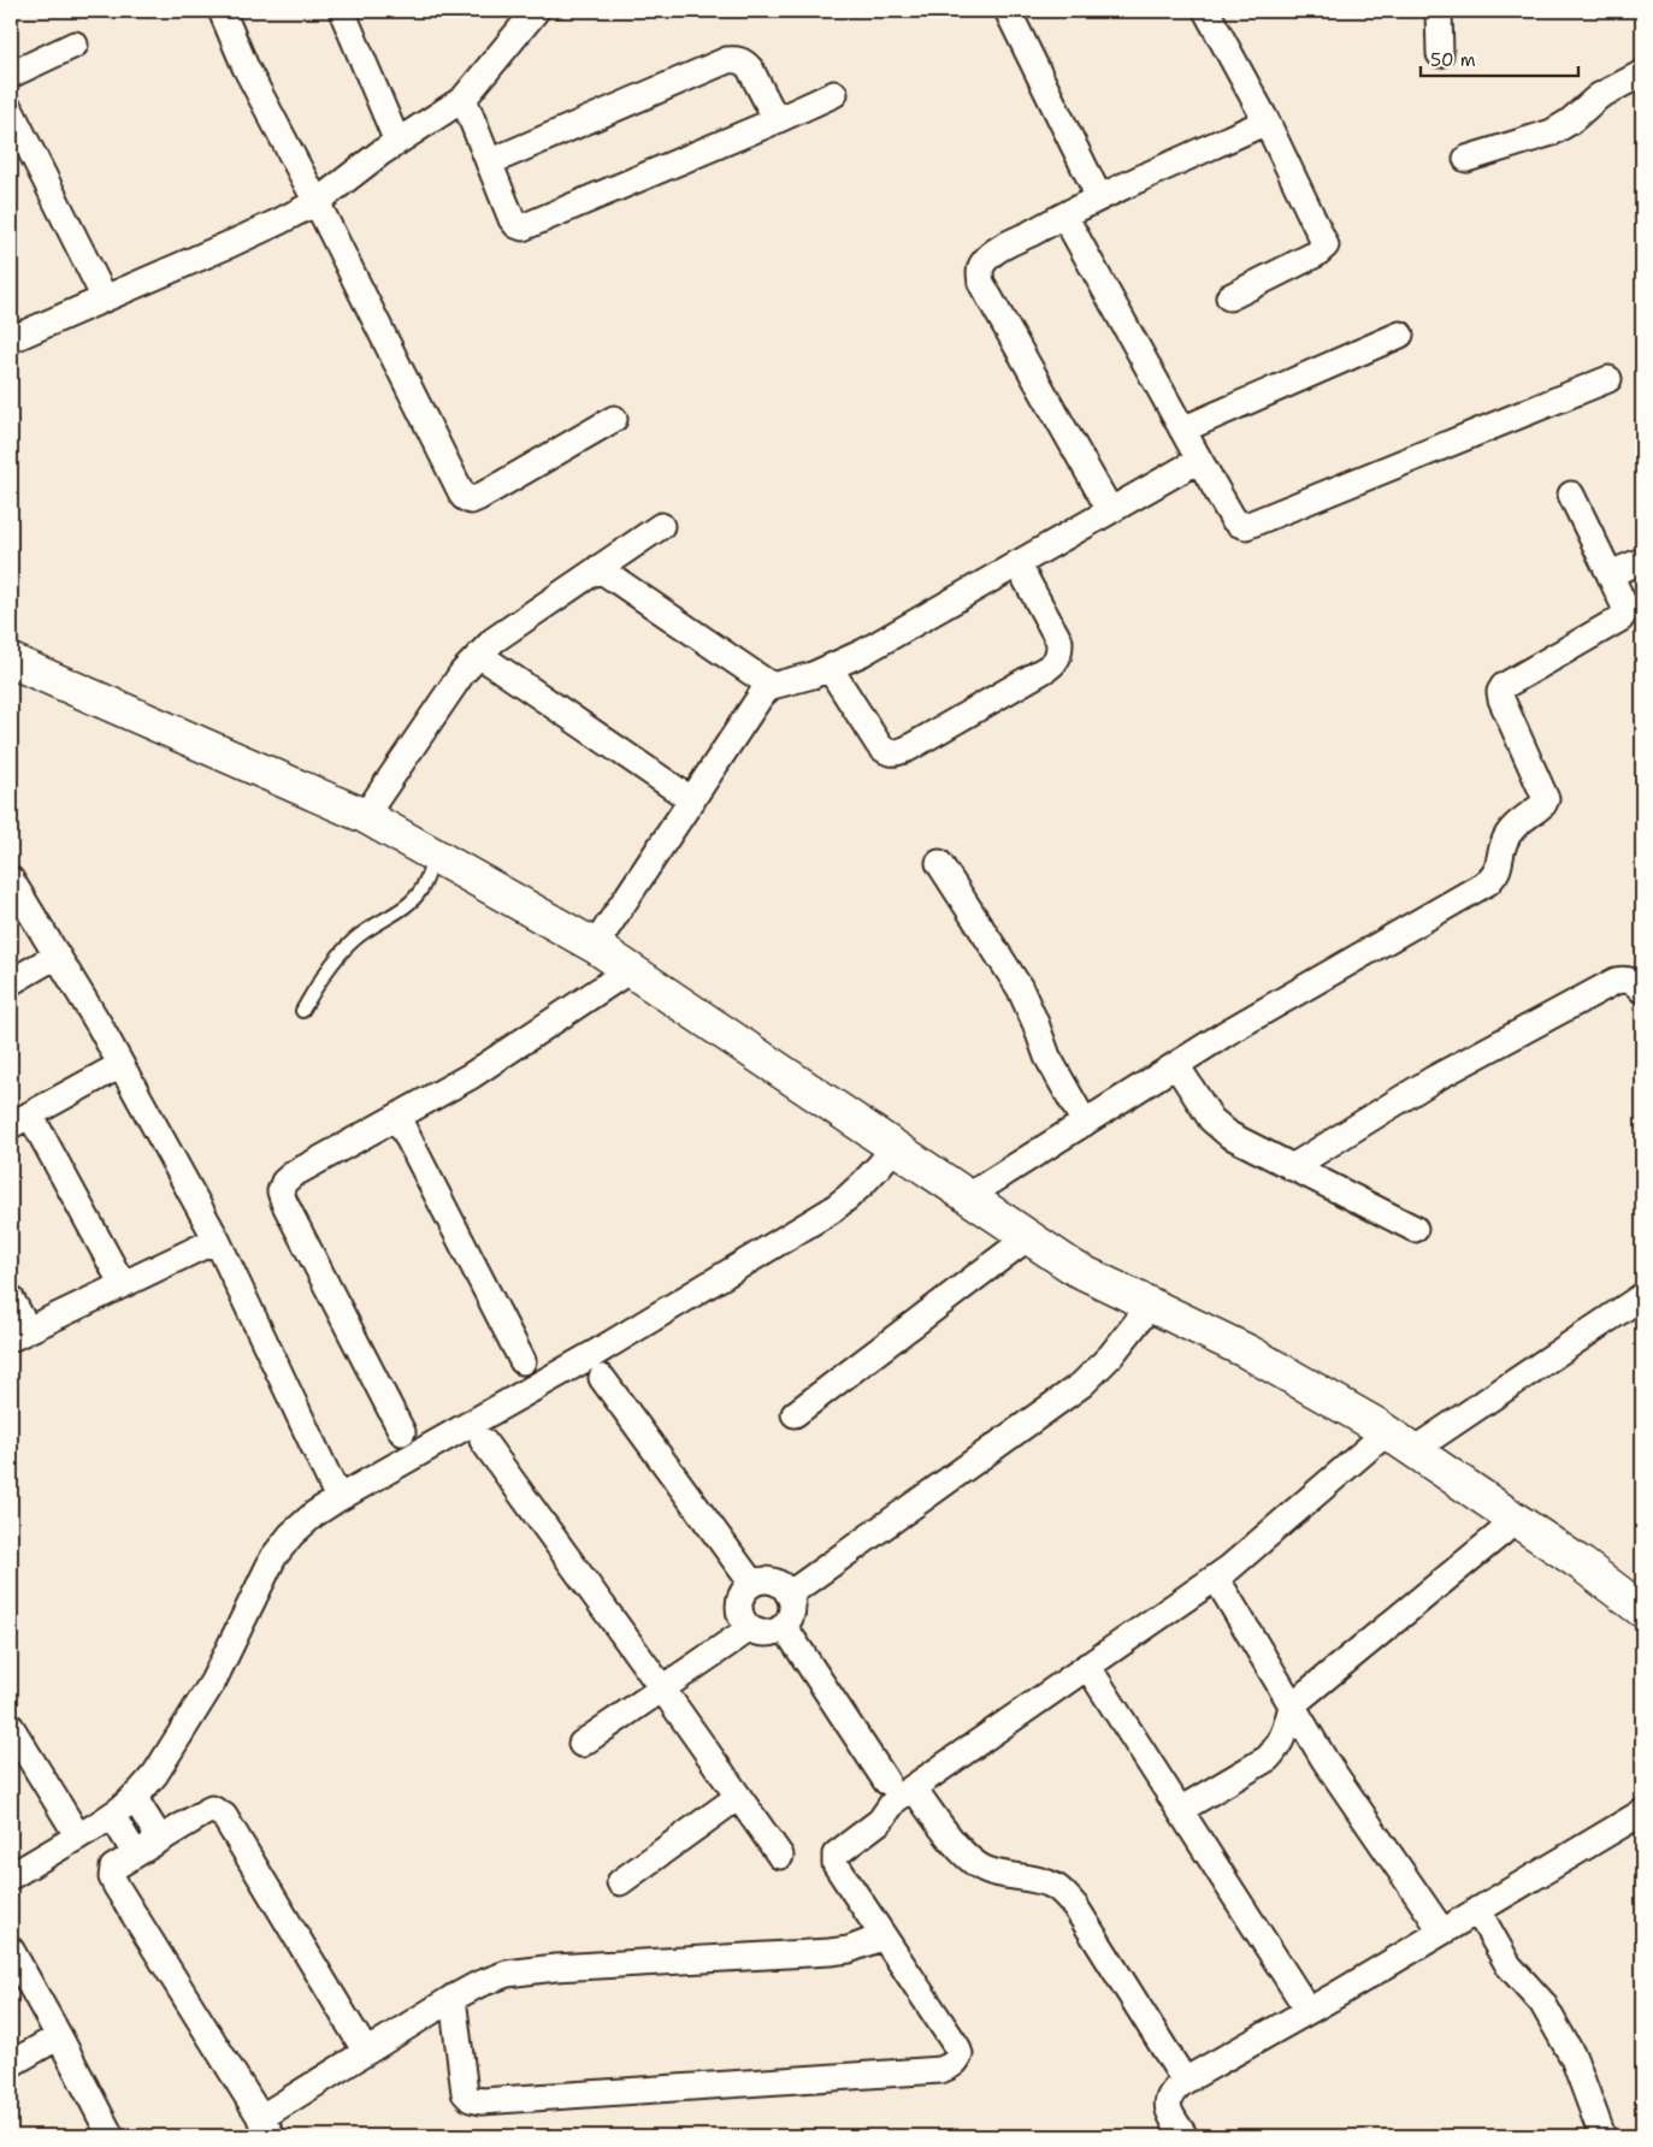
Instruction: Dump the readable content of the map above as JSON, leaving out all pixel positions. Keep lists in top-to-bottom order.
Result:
{
  "scale_bar": "50 m"
}
